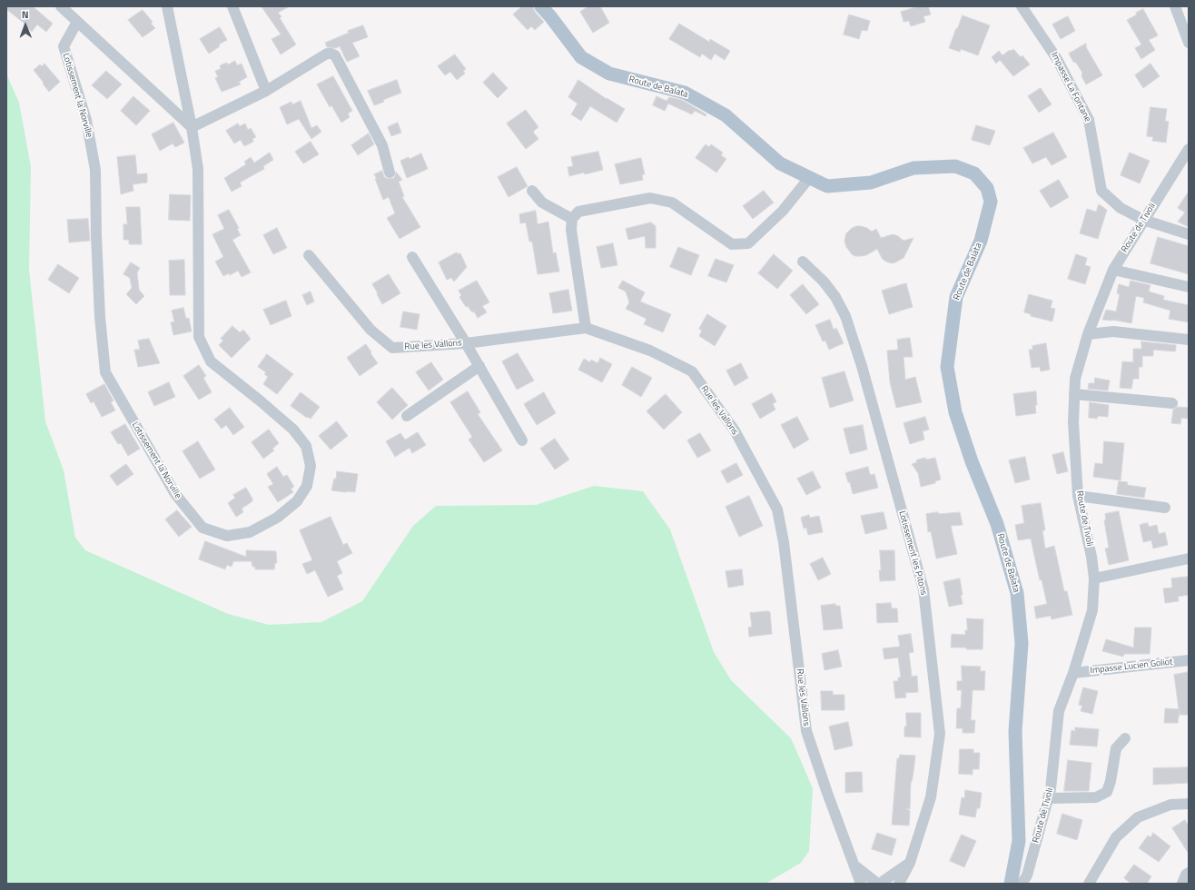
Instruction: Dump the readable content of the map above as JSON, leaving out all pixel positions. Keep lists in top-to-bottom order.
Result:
{
  "streets": {
    "main road": ["Route de Balata"],
    "street": [
      "Impasse La Fontane",
      "Lotissement la Norville",
      "Route de Tivoli",
      "Rue les Vallons",
      "Lotissement les Pitons",
      "Impasse Lucien Goliot"
    ]
  },
  "crossings": [
    ["Impasse La Fontane", "Route de Tivoli"],
    ["Route de Tivoli", "Impasse Lucien Goliot"]
  ],
  "north": "top"
}
